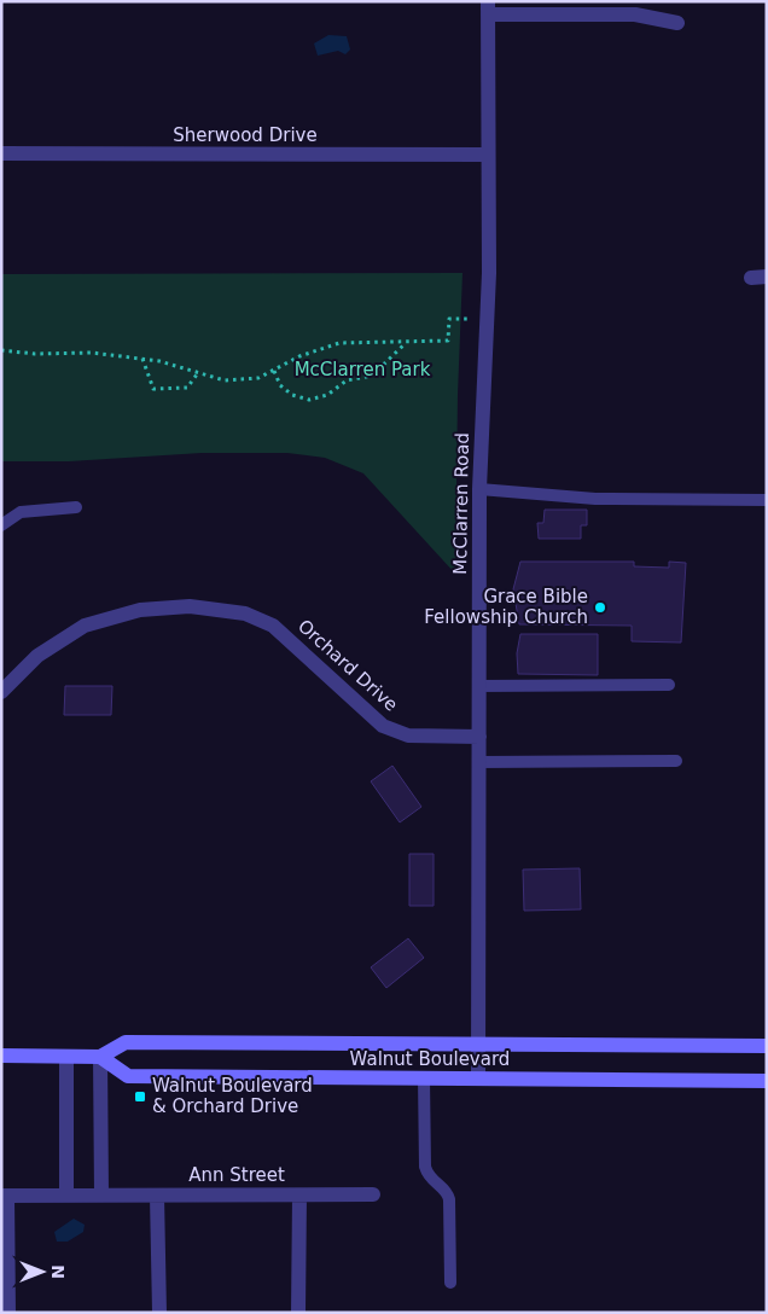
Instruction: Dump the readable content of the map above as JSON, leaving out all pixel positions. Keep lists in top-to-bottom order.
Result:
{
  "streets": {
    "street": [
      "Sherwood Drive",
      "McClarren Road",
      "Orchard Drive",
      "Walnut Boulevard",
      "Ann Street"
    ]
  },
  "crossings": [
    ["Sherwood Drive", "McClarren Road"],
    ["McClarren Road", "Orchard Drive"],
    ["McClarren Road", "Walnut Boulevard"]
  ],
  "parks": ["McClarren Park"],
  "places": {
    "other": ["Grace Bible Fellowship Church"],
    "transit": ["Walnut Boulevard & Orchard Drive"]
  },
  "north": "right"
}
